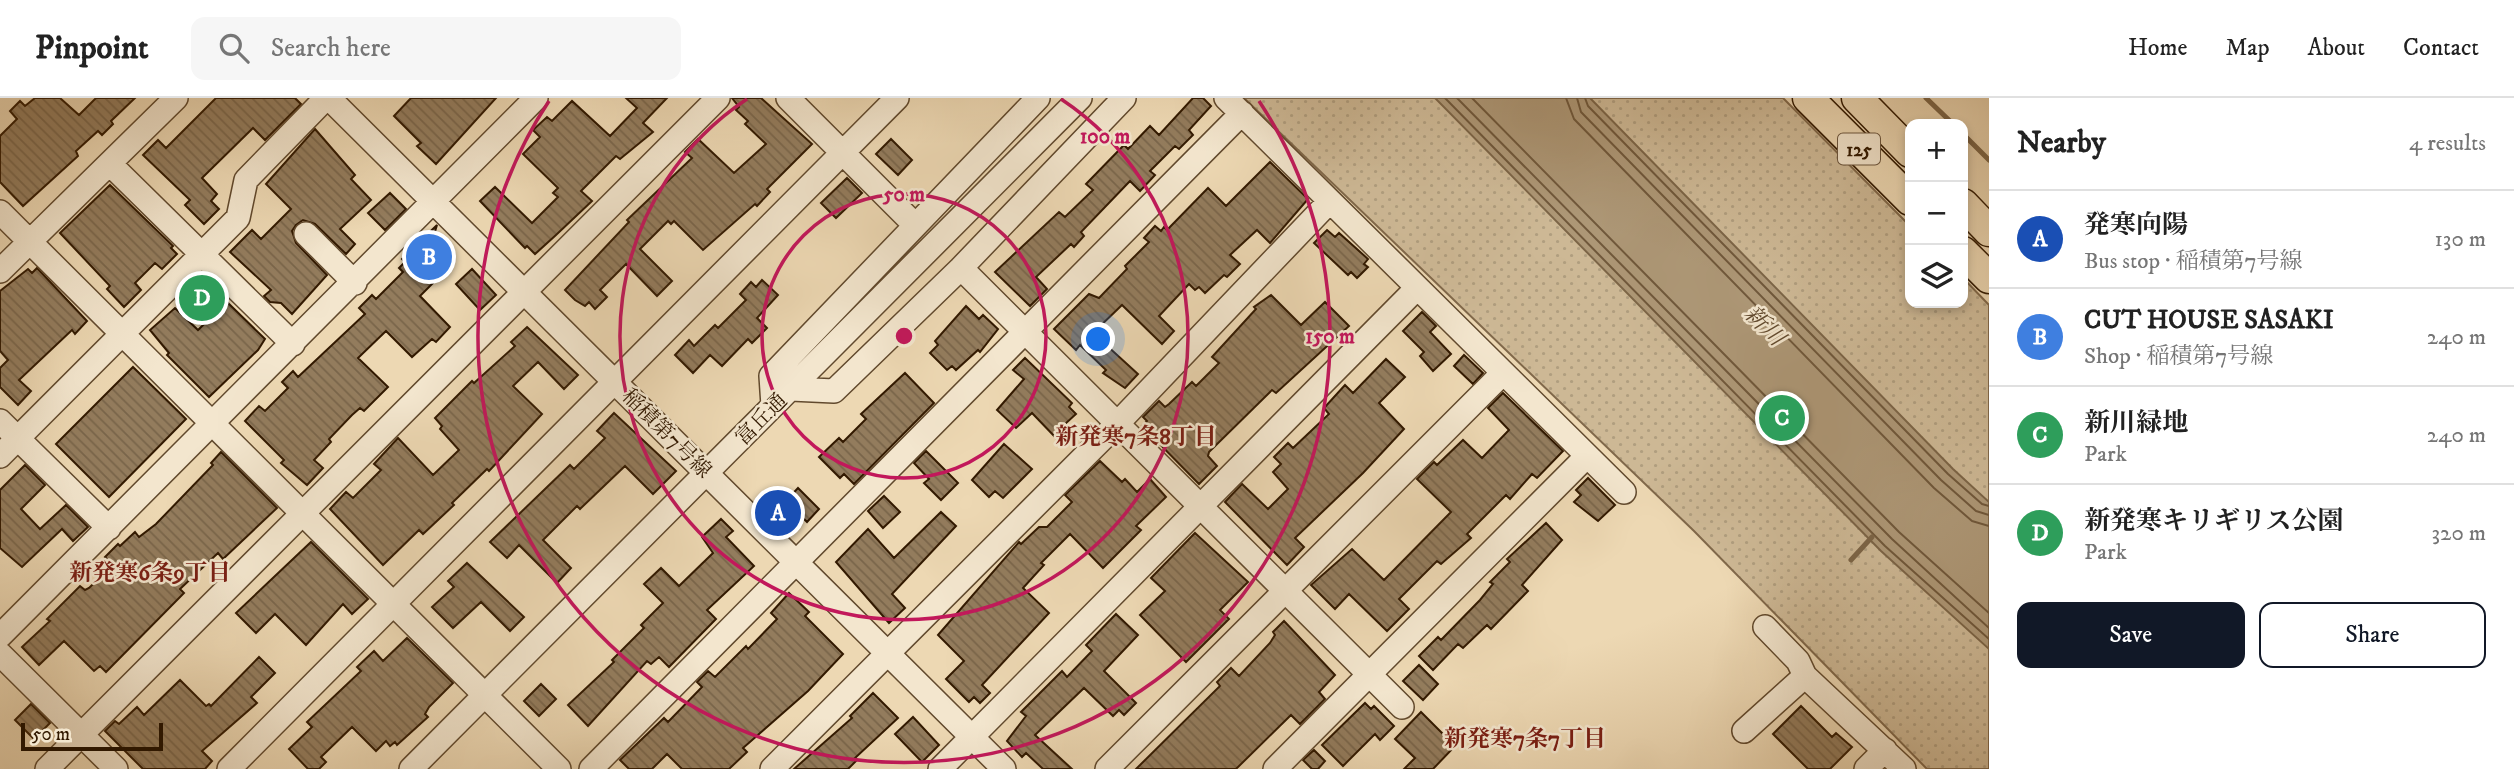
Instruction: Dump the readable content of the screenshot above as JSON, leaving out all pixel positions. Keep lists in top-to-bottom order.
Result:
{
  "streets": {
    "main road": ["125"],
    "street": ["富丘通", "稲積第7号線"]
  },
  "crossings": [
    ["富丘通", "稲積第7号線"]
  ],
  "districts": ["新発寒7条8丁目", "新発寒6条9丁目", "新発寒7条7丁目"],
  "water": ["新川"],
  "scale_bar": "50 m",
  "page": {
    "header": "Pinpoint",
    "search": "Search here",
    "nav": [
      "Home",
      "Map",
      "About",
      "Contact"
    ],
    "heading": ["Nearby", "4 results"],
    "map_buttons": ["+", "−"],
    "list": [
      {
        "mark": "A",
        "name": "発寒向陽",
        "note": "Bus stop · 稲積第7号線",
        "value": "130 m"
      },
      {
        "mark": "B",
        "name": "CUT HOUSE SASAKI",
        "note": "Shop · 稲積第7号線",
        "value": "240 m"
      },
      {
        "mark": "C",
        "name": "新川緑地",
        "note": "Park",
        "value": "240 m"
      },
      {
        "mark": "D",
        "name": "新発寒キリギリス公園",
        "note": "Park",
        "value": "320 m"
      }
    ],
    "pins": [
      "B",
      "D",
      "C",
      "A"
    ],
    "buttons": ["Save", "Share"],
    "scale": "50 m"
  },
  "rings": ["100 m", "50 m", "150 m"]
}
